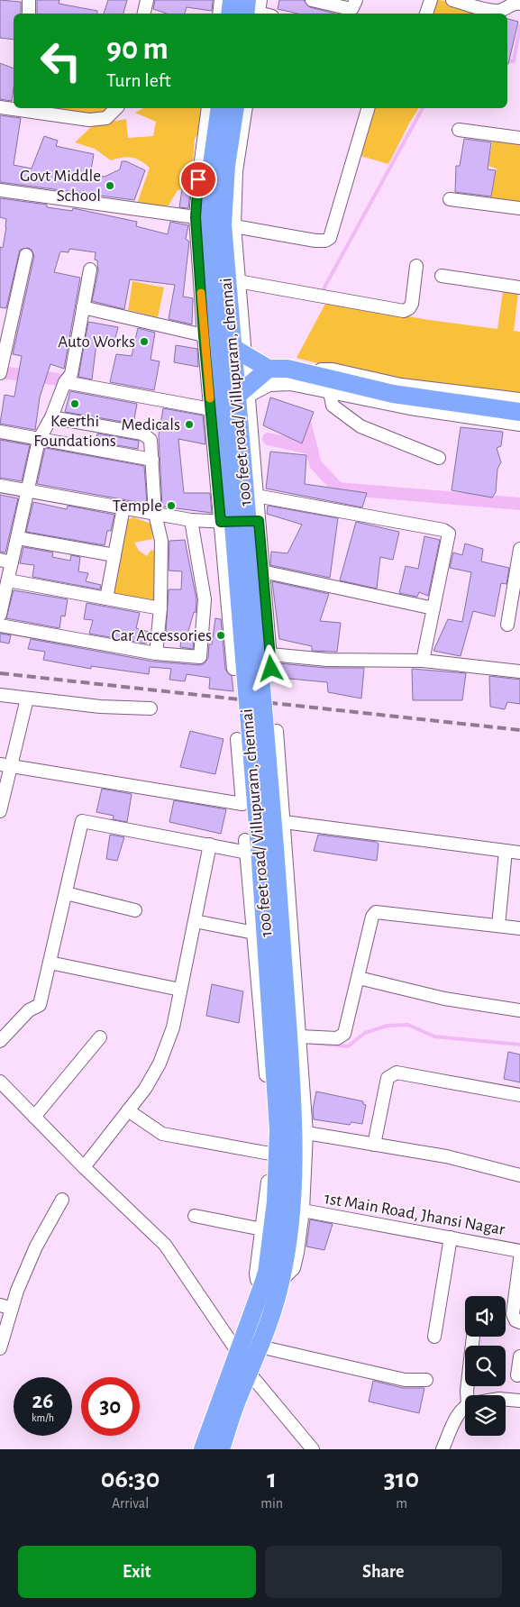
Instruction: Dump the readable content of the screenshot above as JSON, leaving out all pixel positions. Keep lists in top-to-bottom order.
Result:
{
  "streets": {
    "highway": ["100 feet road/ Villupuram, chennai"],
    "street": ["1st Main Road, Jhansi Nagar"]
  },
  "places": [
    "Govt Middle School",
    "Auto Works",
    "Keerthi Foundations",
    "Medicals",
    "Temple",
    "Car Accessories"
  ],
  "page": {
    "turn": ["90 m", "Turn left"],
    "speed": "26 km/h",
    "limit": "30",
    "eta": [
      "06:30",
      "Arrival",
      "1",
      "min",
      "310",
      "m"
    ],
    "buttons": ["Exit", "Share"]
  }
}
